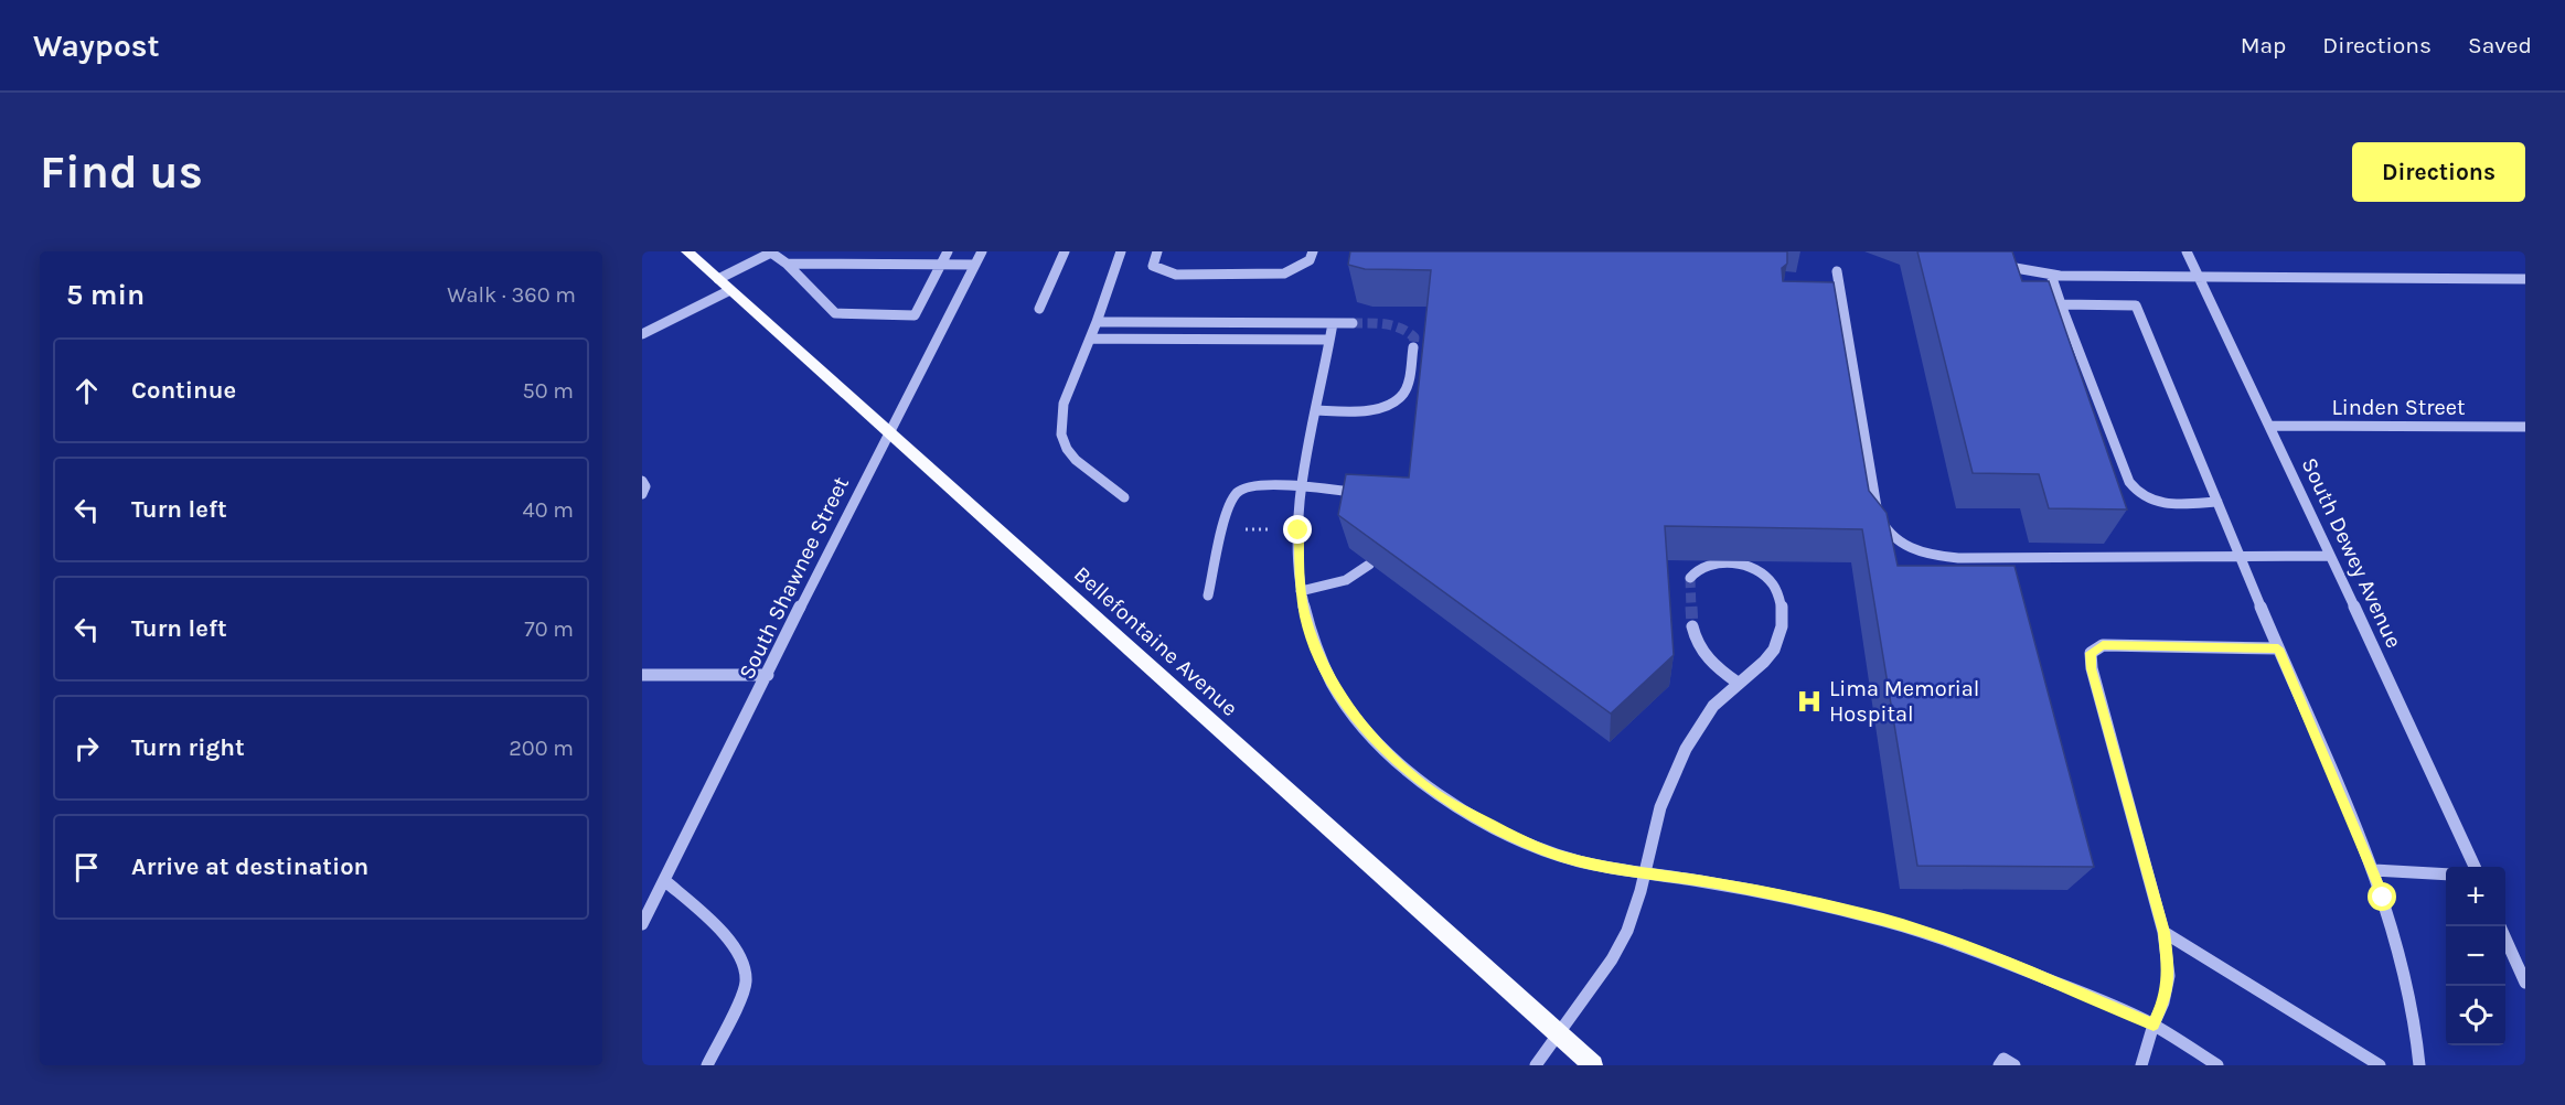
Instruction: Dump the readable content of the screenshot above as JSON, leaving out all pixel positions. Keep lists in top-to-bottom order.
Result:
{
  "streets": {
    "main road": ["Bellefontaine Avenue"],
    "street": ["Linden Street", "South Dewey Avenue", "South Shawnee Street"]
  },
  "crossings": [
    ["Linden Street", "South Dewey Avenue"],
    ["South Shawnee Street", "Bellefontaine Avenue"]
  ],
  "places": {
    "hospital": ["Lima Memorial Hospital"]
  },
  "page": {
    "header": "Waypost",
    "nav": ["Map", "Directions", "Saved"],
    "buttons": "Directions",
    "title": "Find us",
    "heading": ["5 min", "Walk · 360 m"],
    "list": [
      ["Continue", "50 m"],
      ["Turn left", "40 m"],
      ["Turn left", "70 m"],
      ["Turn right", "200 m"],
      "Arrive at destination"
    ],
    "map_buttons": ["+", "−"]
  }
}
